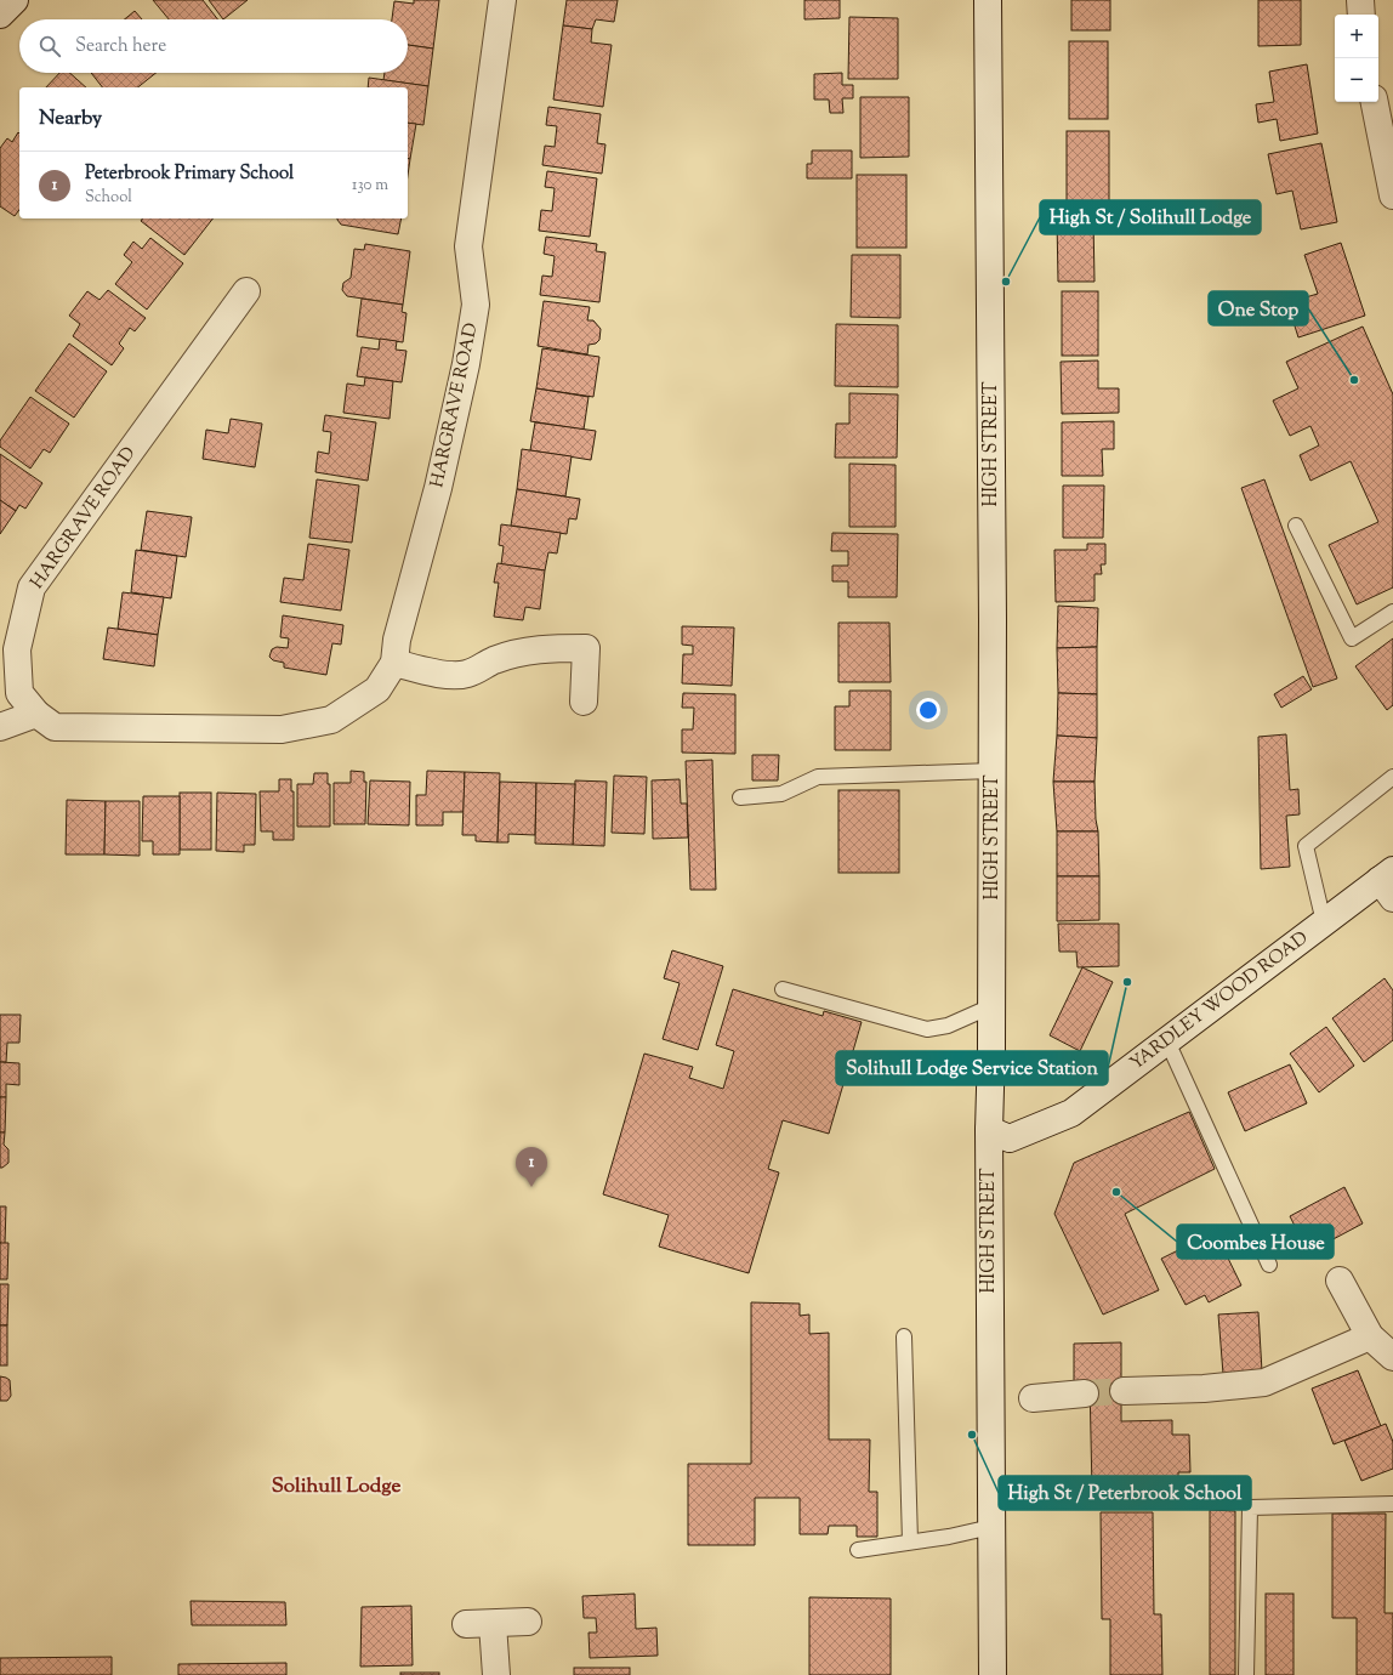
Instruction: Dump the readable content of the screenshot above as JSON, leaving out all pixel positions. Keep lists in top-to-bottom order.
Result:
{
  "streets": {
    "street": ["HARGRAVE ROAD", "HIGH STREET", "YARDLEY WOOD ROAD"]
  },
  "crossings": [
    ["HIGH STREET", "YARDLEY WOOD ROAD"]
  ],
  "districts": ["Solihull Lodge"],
  "places": [
    "High St / Solihull Lodge",
    "One Stop",
    "Solihull Lodge Service Station",
    "Coombes House",
    "High St / Peterbrook School"
  ],
  "page": {
    "map_buttons": ["+", "−"],
    "search": "Search here",
    "heading": "Nearby",
    "list": [
      {
        "mark": "1",
        "name": "Peterbrook Primary School",
        "note": "School",
        "value": "130 m"
      }
    ],
    "pins": "1"
  }
}
